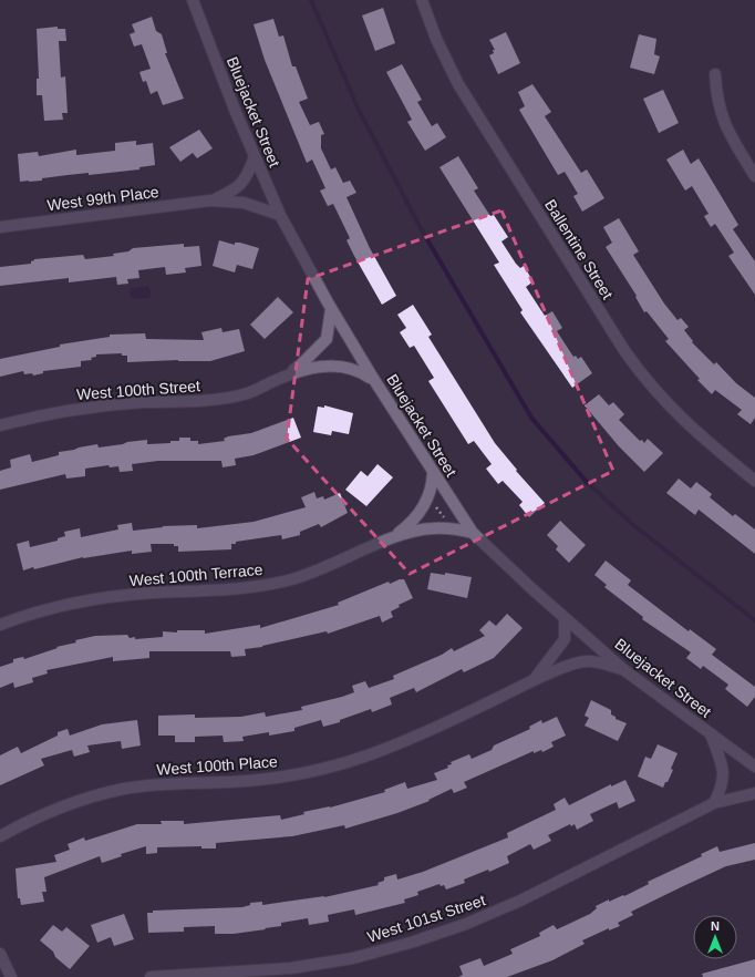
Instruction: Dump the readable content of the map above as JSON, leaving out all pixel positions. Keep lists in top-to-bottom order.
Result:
{
  "streets": {
    "street": [
      "Bluejacket Street",
      "West 99th Place",
      "Ballentine Street",
      "West 100th Street",
      "West 100th Terrace",
      "West 100th Place",
      "West 101st Street"
    ]
  },
  "crossings": [
    ["Bluejacket Street", "West 99th Place"],
    ["Bluejacket Street", "West 100th Street"],
    ["Bluejacket Street", "West 100th Terrace"],
    ["Bluejacket Street", "West 100th Place"]
  ],
  "north": "top"
}
